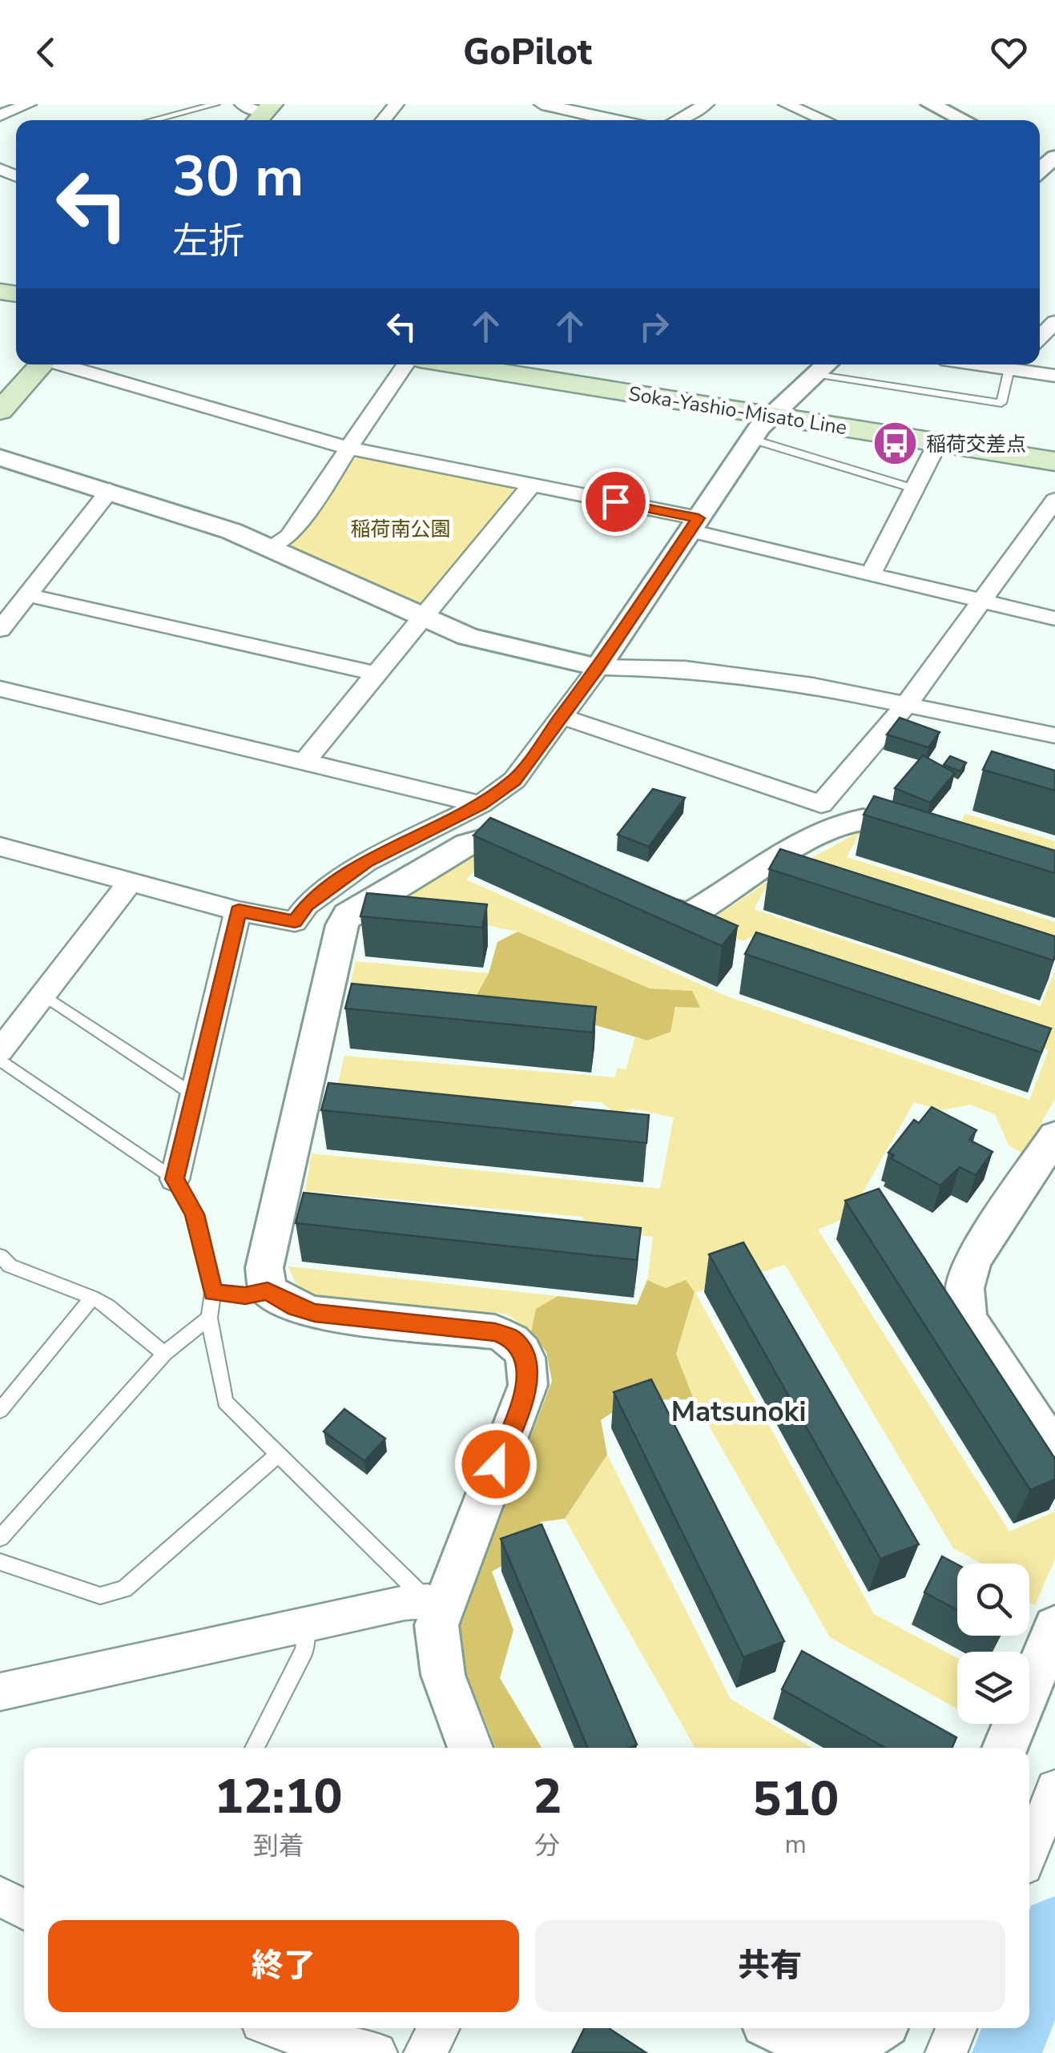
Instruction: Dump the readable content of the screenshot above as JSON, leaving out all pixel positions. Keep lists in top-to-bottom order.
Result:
{
  "streets": {
    "main road": ["Soka-Yashio-Misato Line"]
  },
  "districts": ["Matsunoki"],
  "parks": ["稲荷南公園"],
  "places": {
    "bus stop": ["稲荷交差点"]
  },
  "page": {
    "header": "GoPilot",
    "turn": ["30 m", "左折"],
    "eta": [
      "12:10",
      "到着",
      "2",
      "分",
      "510",
      "m"
    ],
    "buttons": ["終了", "共有"]
  }
}
